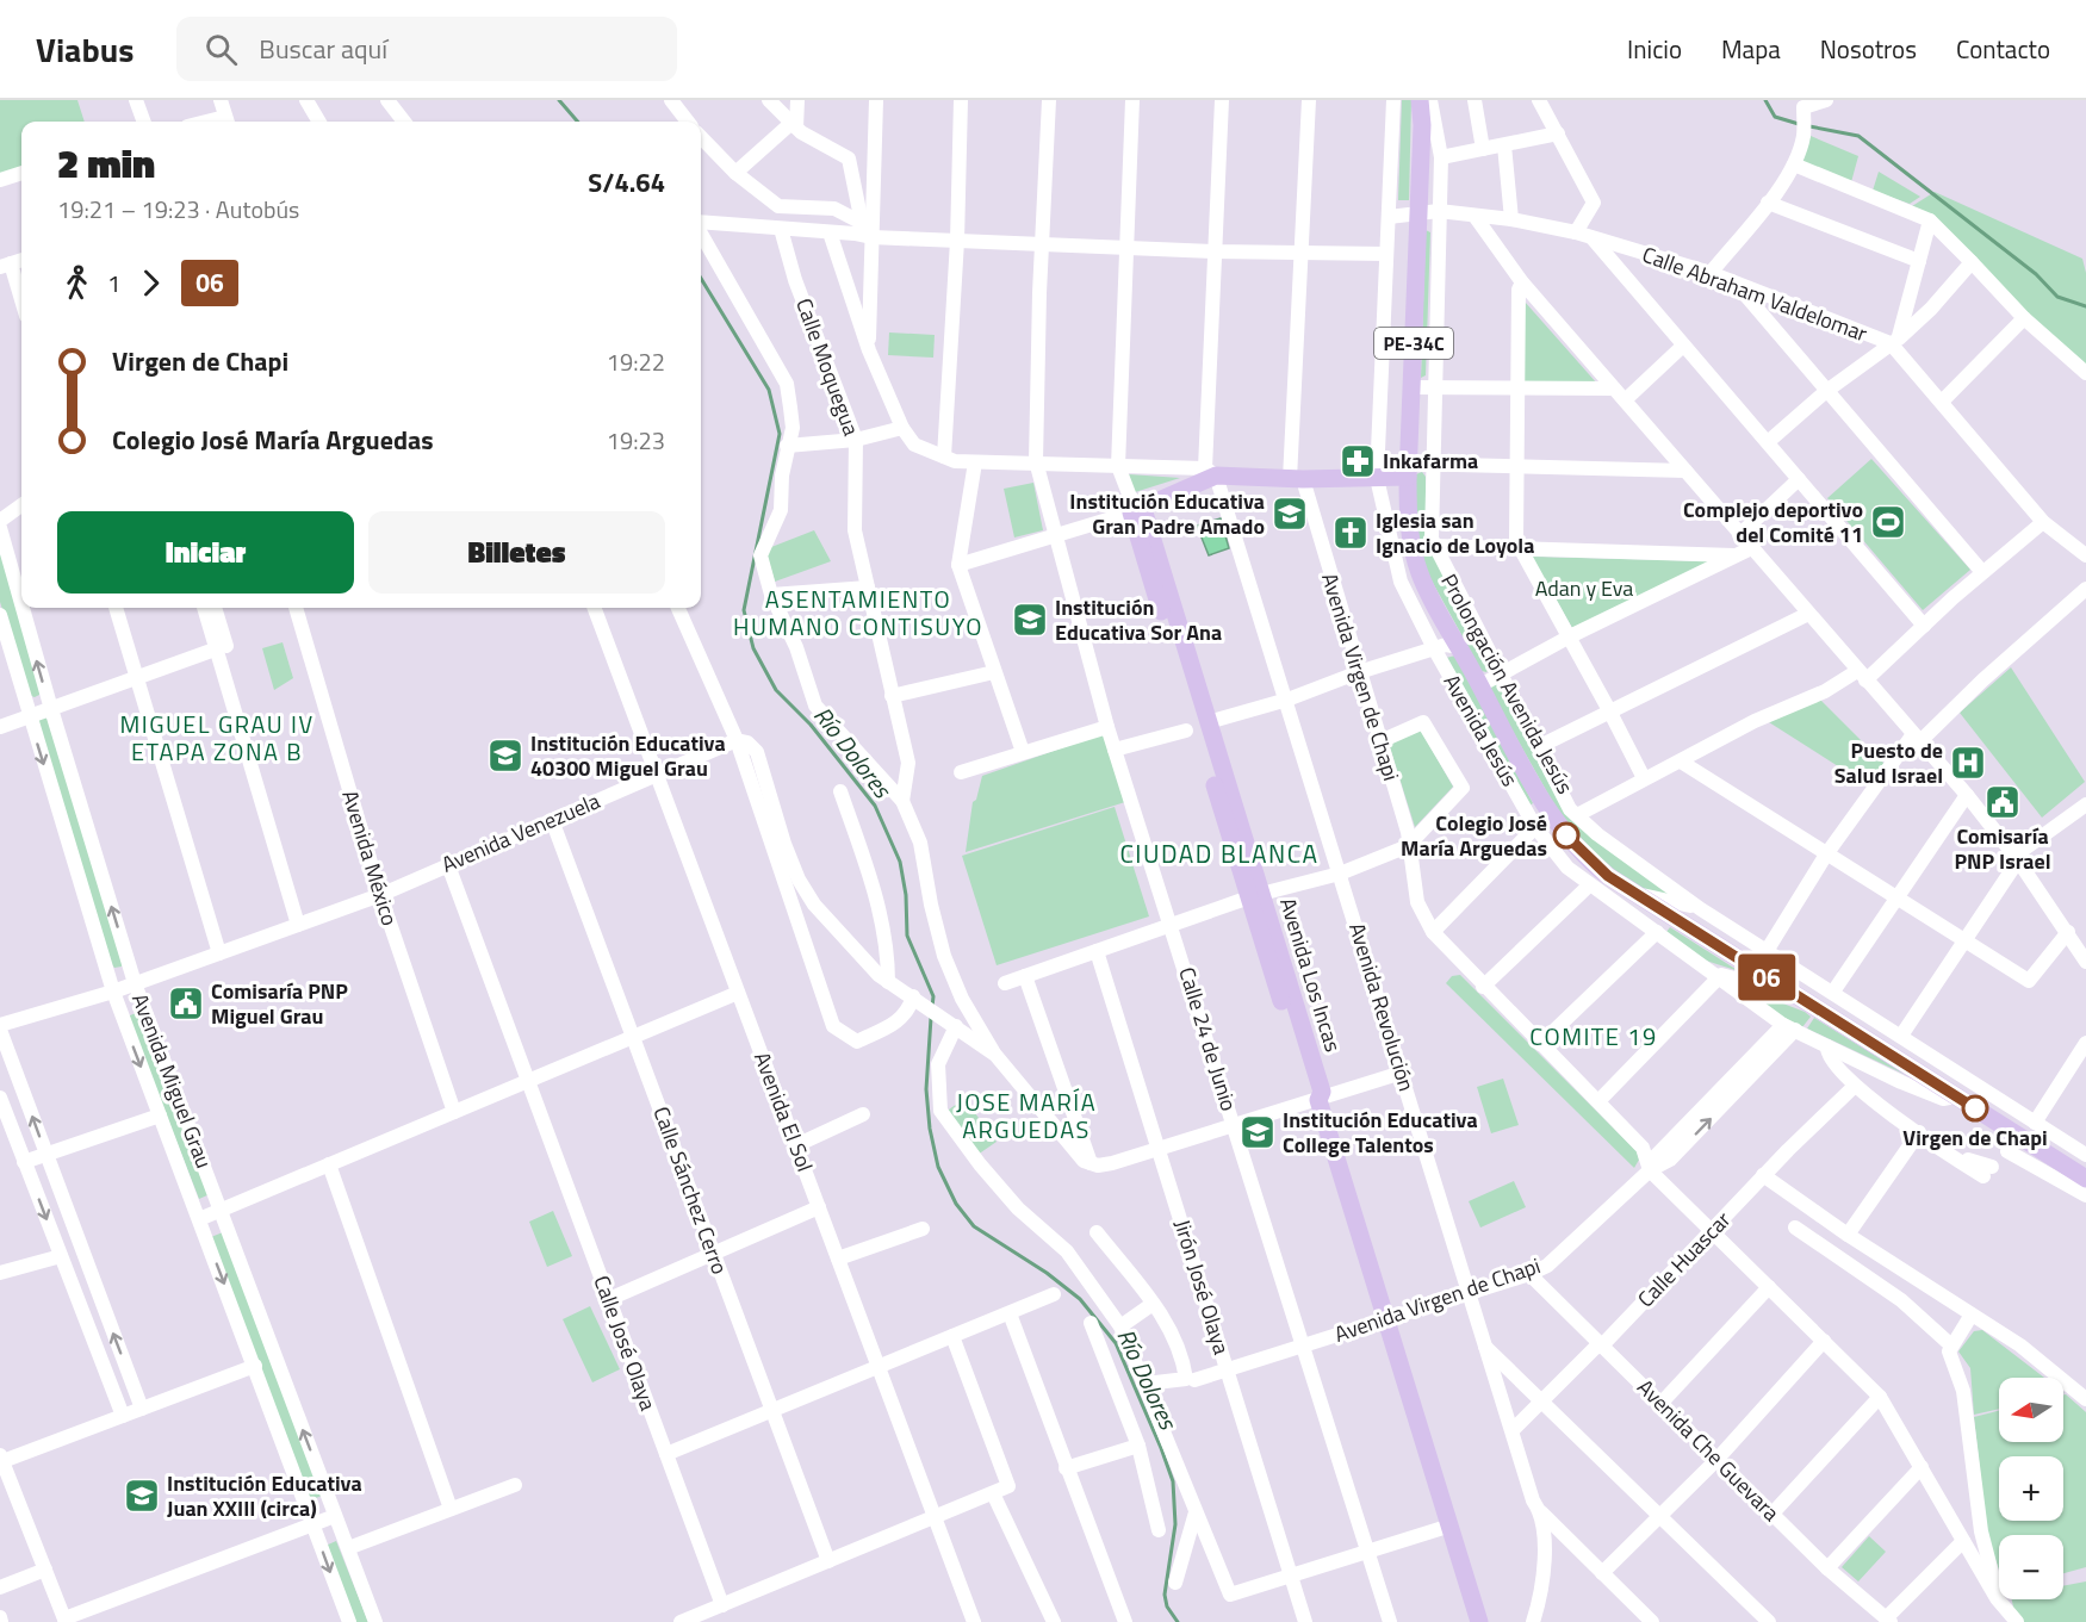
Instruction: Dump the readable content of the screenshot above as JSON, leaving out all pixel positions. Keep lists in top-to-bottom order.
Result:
{
  "streets": {
    "main road": ["PE-34C", "Prolongación Avenida Jesús", "Avenida Los Incas"],
    "street": [
      "Calle Abraham Valdelomar",
      "Calle Moquegua",
      "Avenida Virgen de Chapi",
      "Avenida Jesús",
      "Avenida Venezuela",
      "Avenida México",
      "Avenida Revolución",
      "Calle 24 de Junio",
      "Avenida Miguel Grau",
      "Avenida El Sol",
      "Calle Sánchez Cerro",
      "Calle Huascar",
      "Jirón José Olaya",
      "Calle José Olaya",
      "Avenida Che Guevara"
    ]
  },
  "crossings": [
    ["Calle Abraham Valdelomar", "Prolongación Avenida Jesús"],
    ["Calle Abraham Valdelomar", "Avenida Jesús"],
    ["Avenida Virgen de Chapi", "Avenida Jesús"],
    ["Avenida Virgen de Chapi", "Avenida Los Incas"],
    ["Avenida Virgen de Chapi", "Avenida Revolución"],
    ["Avenida Virgen de Chapi", "Calle 24 de Junio"],
    ["Avenida Virgen de Chapi", "Jirón José Olaya"],
    ["Avenida Virgen de Chapi", "Avenida Che Guevara"],
    ["Prolongación Avenida Jesús", "Avenida Jesús"],
    ["Avenida Venezuela", "Avenida México"],
    ["Avenida Venezuela", "Avenida Miguel Grau"],
    ["Avenida Venezuela", "Avenida El Sol"],
    ["Avenida Venezuela", "Calle Sánchez Cerro"],
    ["Avenida Venezuela", "Calle José Olaya"],
    ["Avenida Revolución", "Calle Huascar"],
    ["Calle Huascar", "Avenida Che Guevara"]
  ],
  "districts": [
    "ASENTAMIENTO HUMANO CONTISUYO",
    "MIGUEL GRAU IV ETAPA ZONA B",
    "CIUDAD BLANCA",
    "COMITE 19",
    "JOSE MARÍA ARGUEDAS"
  ],
  "water": ["Río Dolores"],
  "parks": ["Adan y Eva"],
  "places": {
    "pharmacy": ["Inkafarma"],
    "school or university": [
      "Institución Educativa Gran Padre Amado",
      "Institución Educativa Sor Ana",
      "Institución Educativa 40300 Miguel Grau",
      "Institución Educativa College Talentos",
      "Institución Educativa Juan XXIII (circa)"
    ],
    "sports": ["Complejo deportivo del Comité 11"],
    "church": ["Iglesia san Ignacio de Loyola"],
    "hospital": ["Puesto de Salud Israel"],
    "public building": ["Comisaría PNP Israel", "Comisaría PNP Miguel Grau"],
    "other": ["Colegio José María Arguedas", "Virgen de Chapi"]
  },
  "lines": ["bus line 06"],
  "north": "left",
  "page": {
    "header": "Viabus",
    "search": "Buscar aquí",
    "nav": [
      "Inicio",
      "Mapa",
      "Nosotros",
      "Contacto"
    ],
    "on_map": "06",
    "heading": ["2 min", "19:21 – 19:23 · Autobús", "S/4.64"],
    "legs": ["1", "06"],
    "list": [
      {
        "name": "Virgen de Chapi",
        "value": "19:22"
      },
      {
        "name": "Colegio José María Arguedas",
        "value": "19:23"
      }
    ],
    "buttons": ["Iniciar", "Billetes"],
    "map_buttons": ["+", "−"]
  }
}
